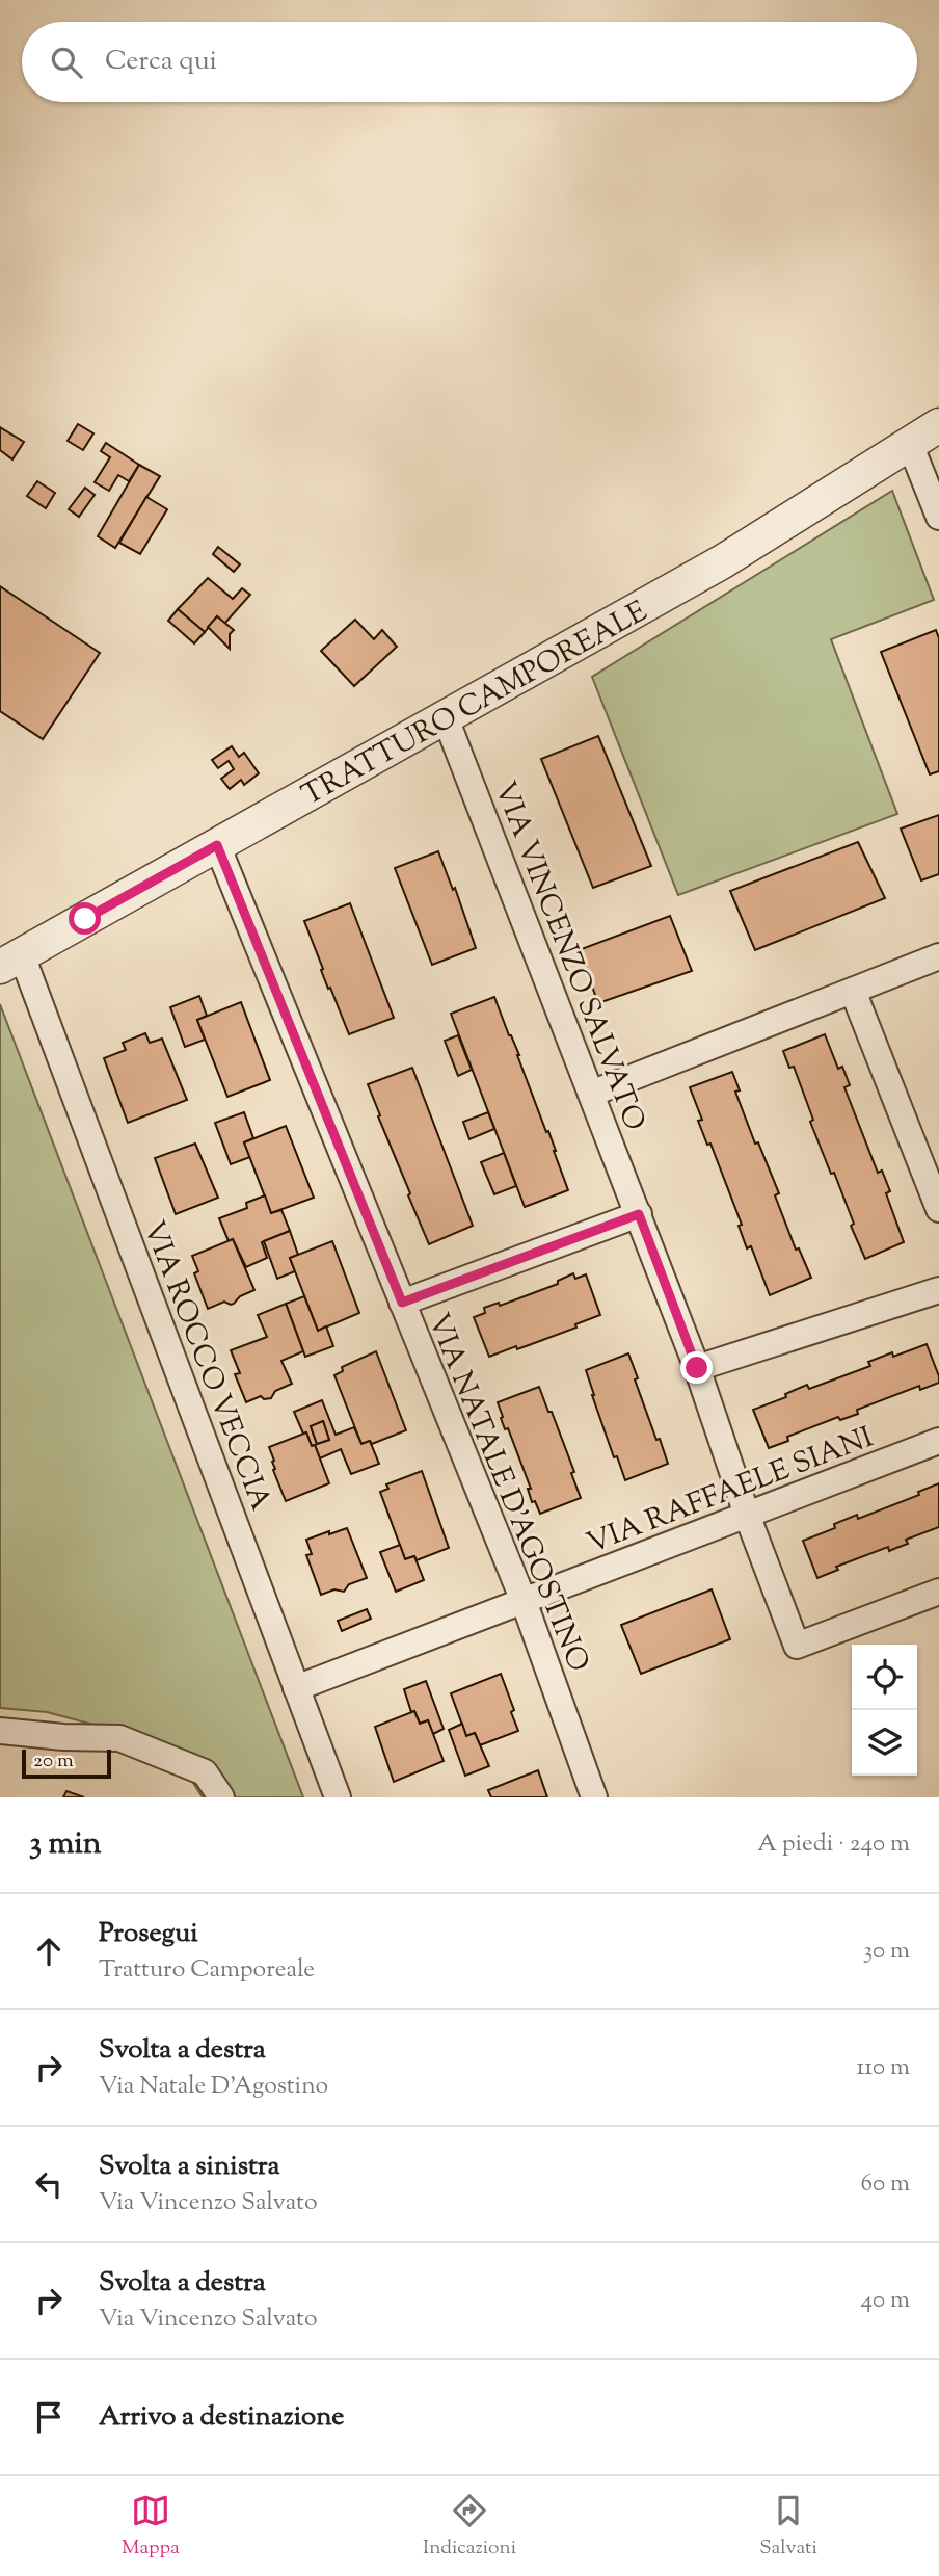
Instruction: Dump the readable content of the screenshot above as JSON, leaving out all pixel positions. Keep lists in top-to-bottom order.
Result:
{
  "streets": {
    "street": [
      "TRATTURO CAMPOREALE",
      "VIA VINCENZO SALVATO",
      "VIA ROCCO VECCIA",
      "VIA RAFFAELE SIANI",
      "VIA NATALE D'AGOSTINO"
    ]
  },
  "crossings": [
    ["TRATTURO CAMPOREALE", "VIA VINCENZO SALVATO"],
    ["TRATTURO CAMPOREALE", "VIA ROCCO VECCIA"],
    ["TRATTURO CAMPOREALE", "VIA NATALE D'AGOSTINO"],
    ["VIA VINCENZO SALVATO", "VIA RAFFAELE SIANI"],
    ["VIA ROCCO VECCIA", "VIA RAFFAELE SIANI"],
    ["VIA RAFFAELE SIANI", "VIA NATALE D'AGOSTINO"]
  ],
  "scale_bar": "20 m",
  "page": {
    "search": "Cerca qui",
    "scale": "20 m",
    "heading": ["3 min", "A piedi · 240 m"],
    "list": [
      ["Prosegui", "Tratturo Camporeale", "30 m"],
      ["Svolta a destra", "Via Natale D'Agostino", "110 m"],
      ["Svolta a sinistra", "Via Vincenzo Salvato", "60 m"],
      ["Svolta a destra", "Via Vincenzo Salvato", "40 m"],
      "Arrivo a destinazione"
    ],
    "nav": ["Mappa", "Indicazioni", "Salvati"]
  }
}
